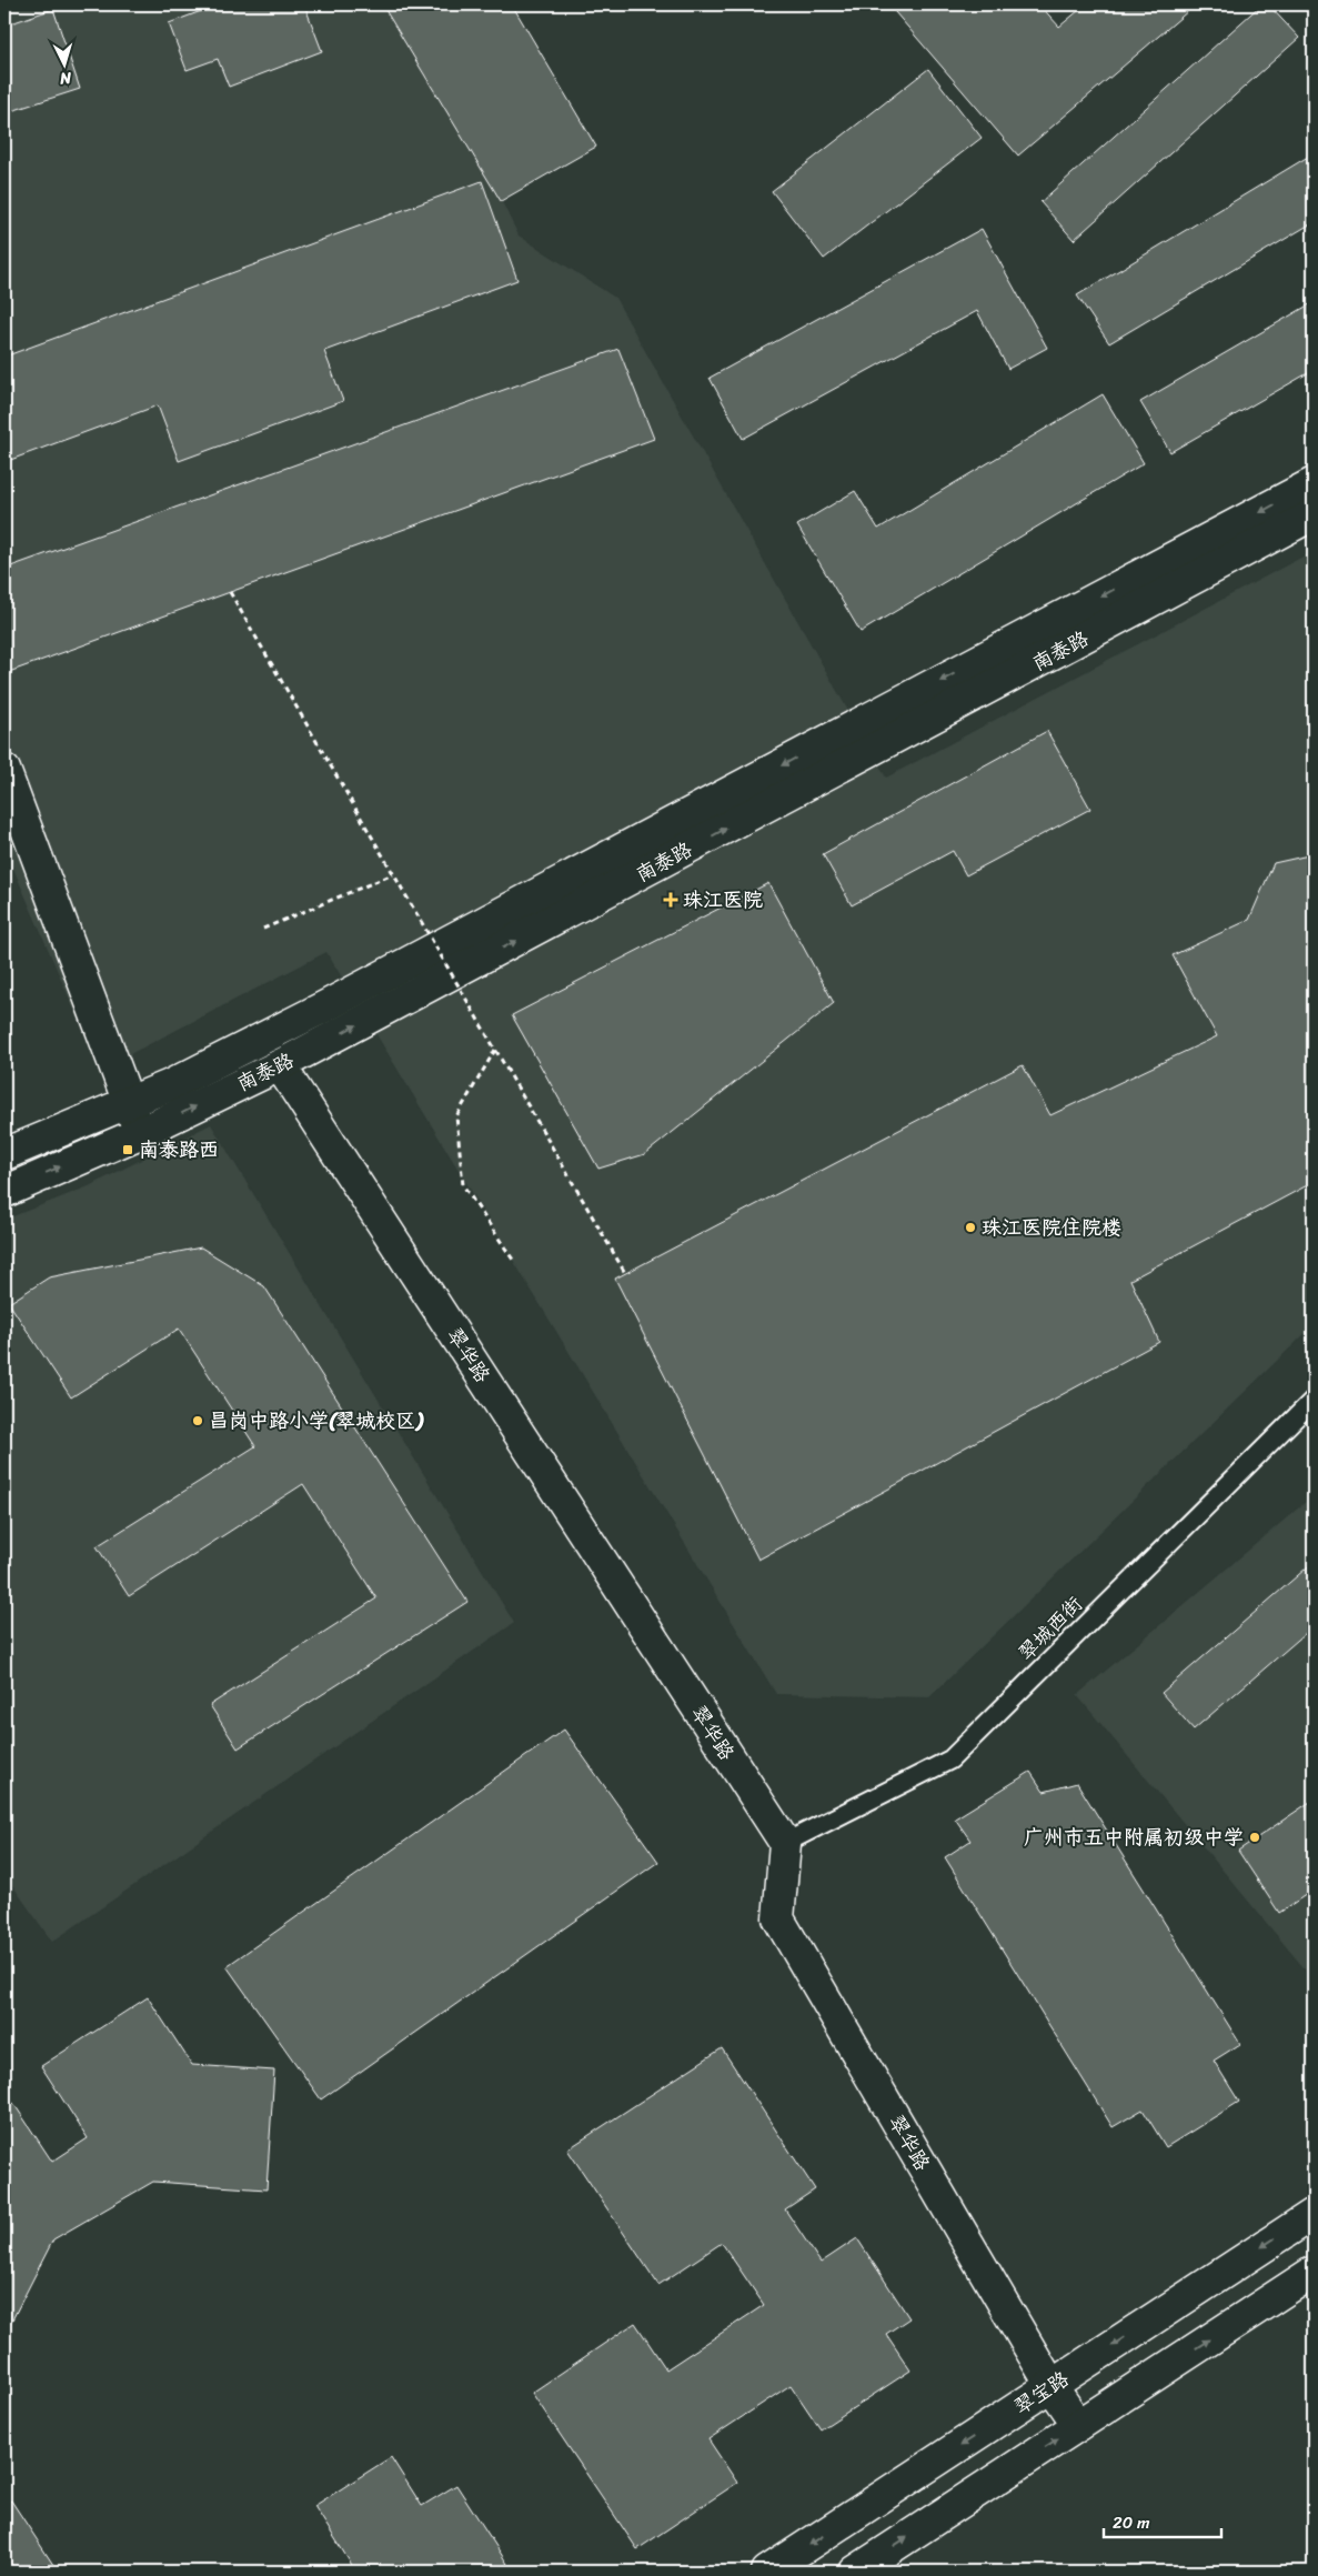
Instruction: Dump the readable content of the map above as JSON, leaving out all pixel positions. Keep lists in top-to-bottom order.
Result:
{
  "streets": {
    "street": ["南泰路", "翠华路", "翠宝路"],
    "lane": ["翠城西街"]
  },
  "crossings": [
    ["南泰路", "翠华路"],
    ["翠华路", "翠城西街"],
    ["翠华路", "翠宝路"]
  ],
  "places": {
    "health": ["珠江医院"],
    "transit": ["南泰路西"],
    "other": ["珠江医院住院楼", "昌岗中路小学(翠城校区)", "广州市五中附属初级中学"]
  },
  "scale_bar": "20 m",
  "north": "bottom"
}
